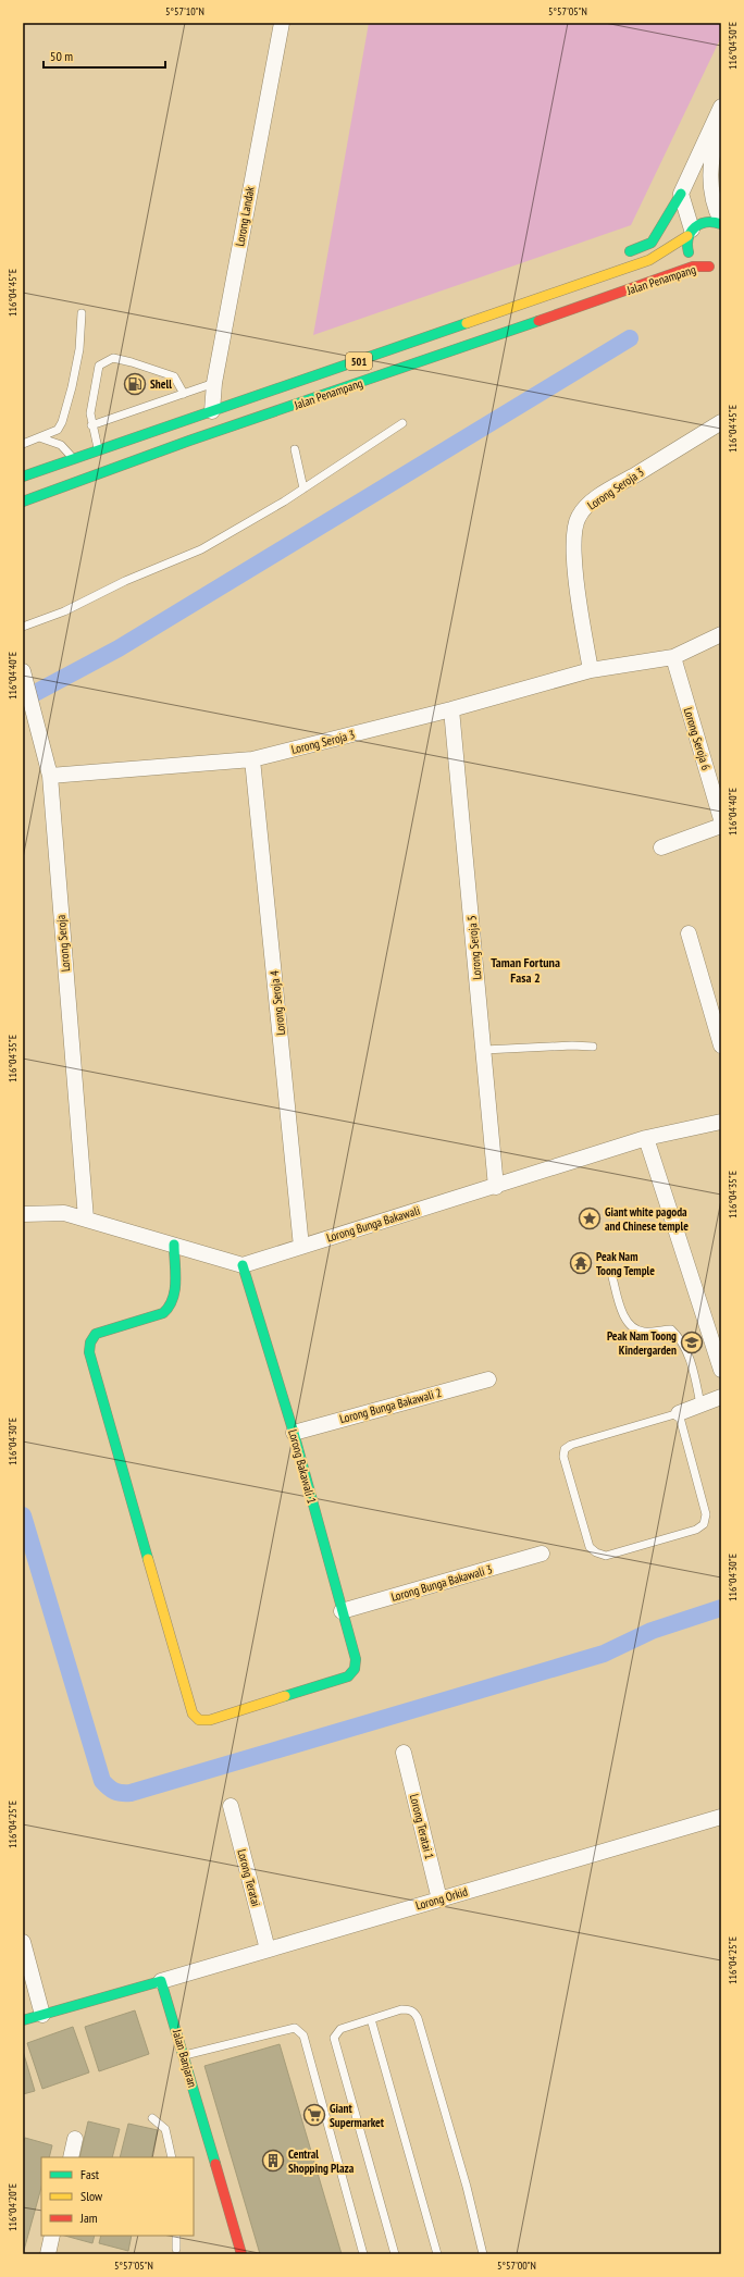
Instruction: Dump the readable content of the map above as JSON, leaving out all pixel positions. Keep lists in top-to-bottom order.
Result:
{
  "streets": {
    "main road": [
      "Jalan Penampang",
      "501",
      "Lorong Bakawali 1",
      "Jalan Banjaran"
    ],
    "street": [
      "Lorong Landak",
      "Lorong Seroja 3",
      "Lorong Seroja 6",
      "Lorong Seroja",
      "Lorong Seroja 5",
      "Lorong Seroja 4",
      "Lorong Bunga Bakawali",
      "Lorong Bunga Bakawali 2",
      "Lorong Bunga Bakawali 3",
      "Lorong Teratai 1",
      "Lorong Teratai",
      "Lorong Orkid"
    ]
  },
  "crossings": [
    ["Lorong Landak", "Jalan Penampang"],
    ["Lorong Seroja 3", "Lorong Seroja 6"],
    ["Lorong Seroja 3", "Lorong Seroja"],
    ["Lorong Seroja 3", "Lorong Seroja 5"],
    ["Lorong Seroja 3", "Lorong Seroja 4"],
    ["Lorong Seroja 5", "Lorong Bunga Bakawali"],
    ["Lorong Seroja 4", "Lorong Bunga Bakawali"],
    ["Lorong Bunga Bakawali", "Lorong Bakawali 1"],
    ["Lorong Bunga Bakawali 2", "Lorong Bakawali 1"],
    ["Lorong Bakawali 1", "Lorong Bunga Bakawali 3"],
    ["Lorong Teratai 1", "Lorong Orkid"],
    ["Lorong Teratai", "Lorong Orkid"],
    ["Lorong Orkid", "Jalan Banjaran"]
  ],
  "districts": ["Taman Fortuna Fasa 2"],
  "places": {
    "fuel station": ["Shell"],
    "place": ["Giant white pagoda and Chinese temple"],
    "temple": ["Peak Nam Toong Temple"],
    "school or university": ["Peak Nam Toong Kindergarden"],
    "supermarket": ["Giant Supermarket"],
    "building": ["Central Shopping Plaza"]
  },
  "legend": ["Fast", "Slow", "Jam"],
  "scale_bar": "50 m",
  "coordinates": [
    "5°57'10\"N",
    "5°57'05\"N",
    "116°04'50\"E",
    "116°04'45\"E",
    "116°04'40\"E",
    "116°04'35\"E",
    "116°04'30\"E",
    "116°04'25\"E",
    "116°04'20\"E",
    "5°57'00\"N"
  ]
}
